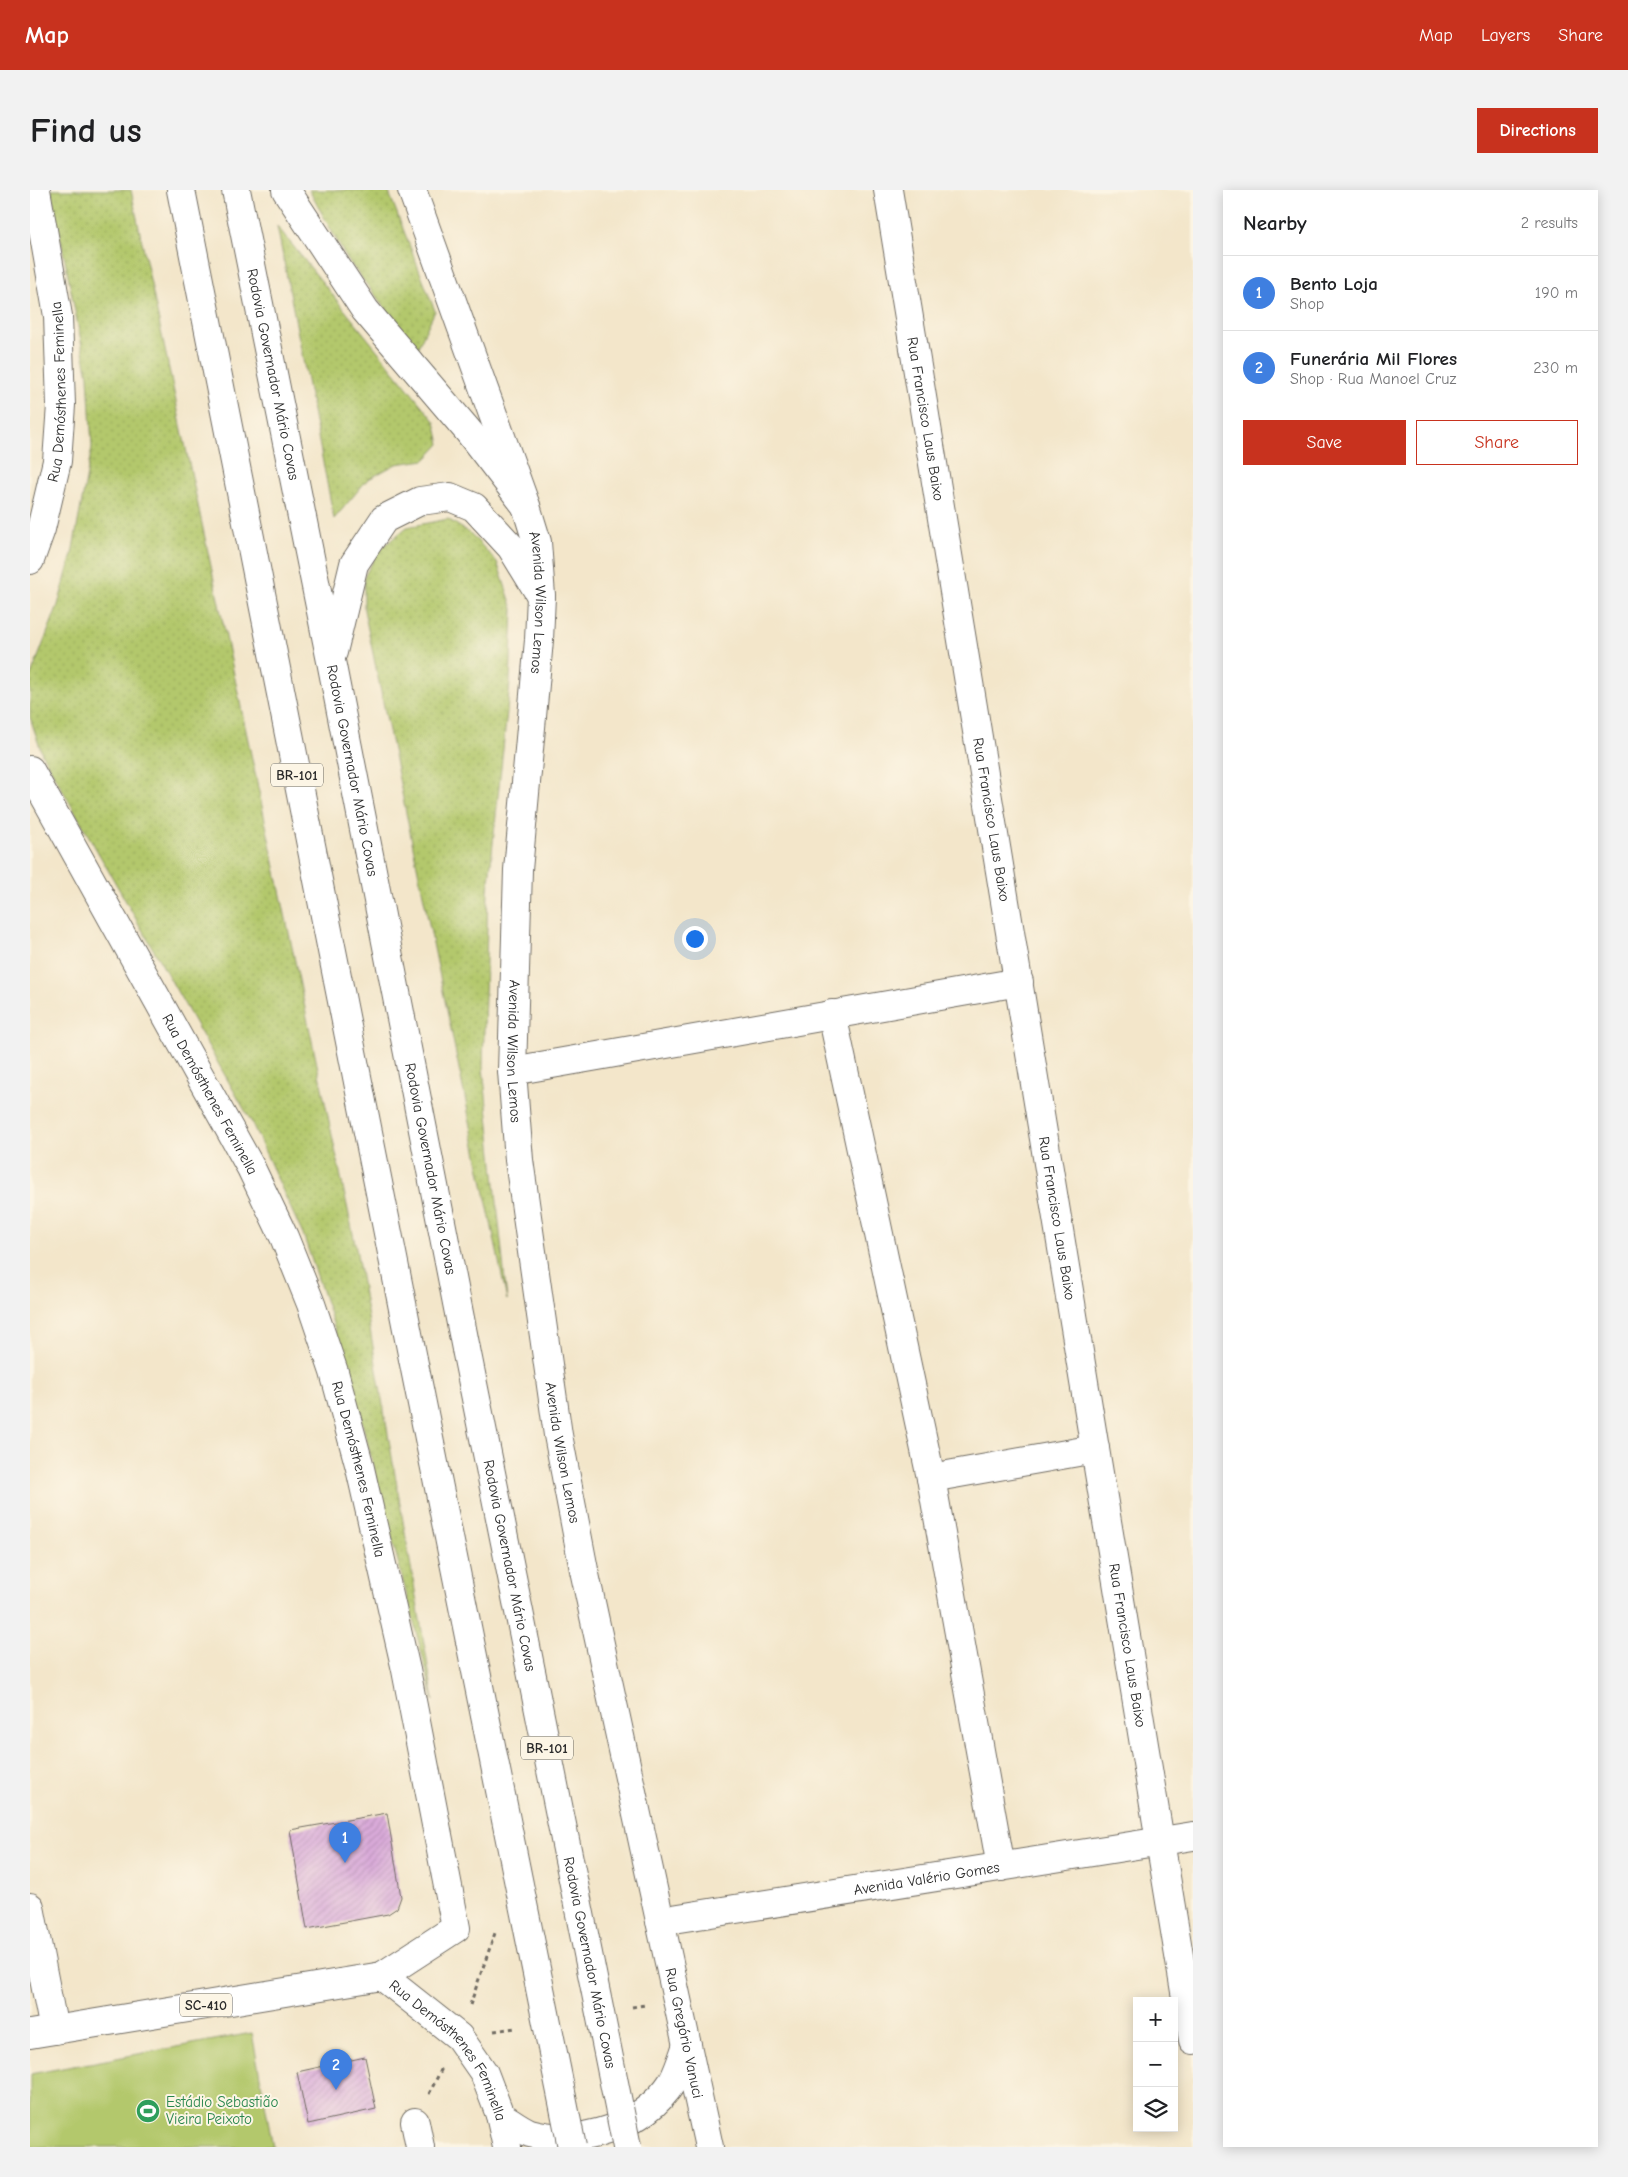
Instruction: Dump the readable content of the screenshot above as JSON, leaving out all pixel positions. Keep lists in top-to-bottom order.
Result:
{
  "streets": {
    "main road": [
      "Rodovia Governador Mário Covas",
      "Rua Demósthenes Feminella",
      "Rua Francisco Laus Baixo",
      "Avenida Wilson Lemos",
      "BR-101",
      "Avenida Valério Gomes",
      "SC-410",
      "Rua Gregório Vanuci"
    ]
  },
  "crossings": [
    ["Rua Demósthenes Feminella", "SC-410"],
    ["Rua Francisco Laus Baixo", "Avenida Valério Gomes"],
    ["Avenida Wilson Lemos", "Avenida Valério Gomes"],
    ["Avenida Wilson Lemos", "Rua Gregório Vanuci"],
    ["Avenida Valério Gomes", "Rua Gregório Vanuci"]
  ],
  "places": {
    "sports": ["Estádio Sebastião Vieira Peixoto"]
  },
  "page": {
    "header": "Map",
    "nav": ["Map", "Layers", "Share"],
    "buttons": [
      "Directions",
      ["Save", "Share"]
    ],
    "title": "Find us",
    "heading": ["Nearby", "2 results"],
    "list": [
      {
        "mark": "1",
        "name": "Bento Loja",
        "note": "Shop",
        "value": "190 m"
      },
      {
        "mark": "2",
        "name": "Funerária Mil Flores",
        "note": "Shop · Rua Manoel Cruz",
        "value": "230 m"
      }
    ],
    "pins": ["1", "2"],
    "map_buttons": ["+", "−"]
  }
}
